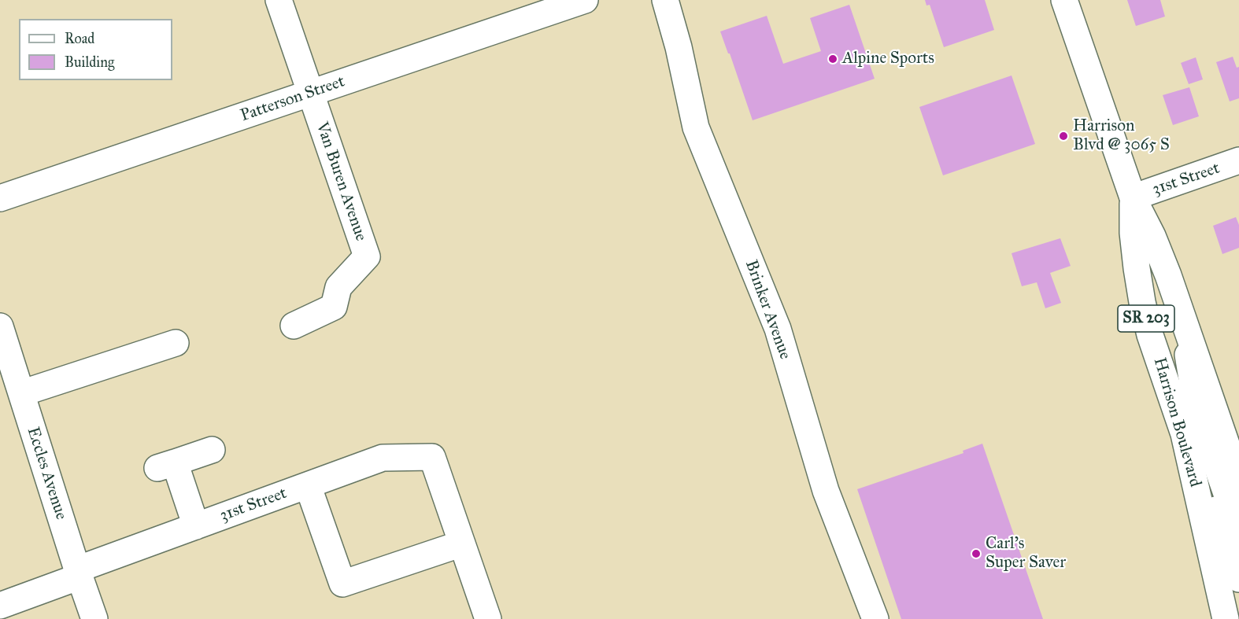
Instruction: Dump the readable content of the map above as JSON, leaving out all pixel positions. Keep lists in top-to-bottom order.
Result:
{
  "streets": {
    "street": [
      "Patterson Street",
      "31st Street",
      "Van Buren Avenue",
      "Brinker Avenue",
      "SR 203",
      "Harrison Boulevard",
      "Eccles Avenue"
    ]
  },
  "crossings": [
    ["Patterson Street", "Van Buren Avenue"],
    ["31st Street", "Harrison Boulevard"],
    ["31st Street", "Eccles Avenue"]
  ],
  "places": ["Alpine Sports", "Harrison Blvd @ 3065 S", "Carl's Super Saver"],
  "legend": ["Road", "Building"]
}
